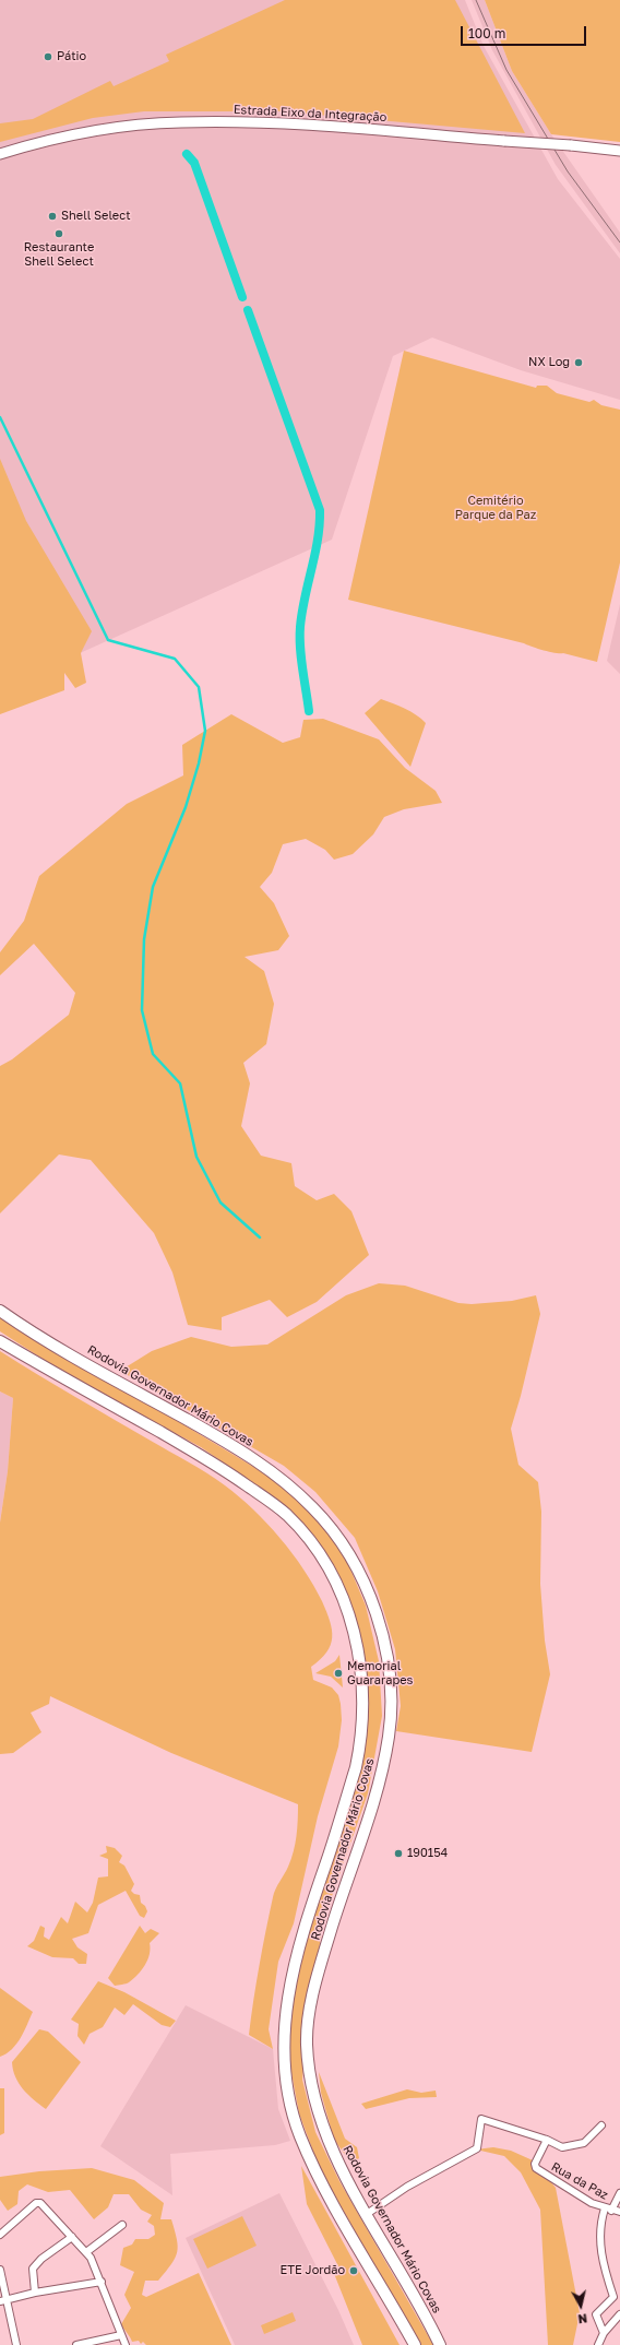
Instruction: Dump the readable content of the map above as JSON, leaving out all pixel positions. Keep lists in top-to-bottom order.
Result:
{
  "streets": {
    "highway": ["Rodovia Governador Mário Covas"],
    "main road": ["Estrada Eixo da Integração"],
    "street": ["Rua da Paz"]
  },
  "parks": ["Cemitério Parque da Paz"],
  "places": [
    "Pátio",
    "Shell Select",
    "Restaurante Shell Select",
    "NX Log",
    "Memorial Guararapes",
    "190154",
    "ETE Jordão"
  ],
  "scale_bar": "100 m",
  "north": "bottom"
}
